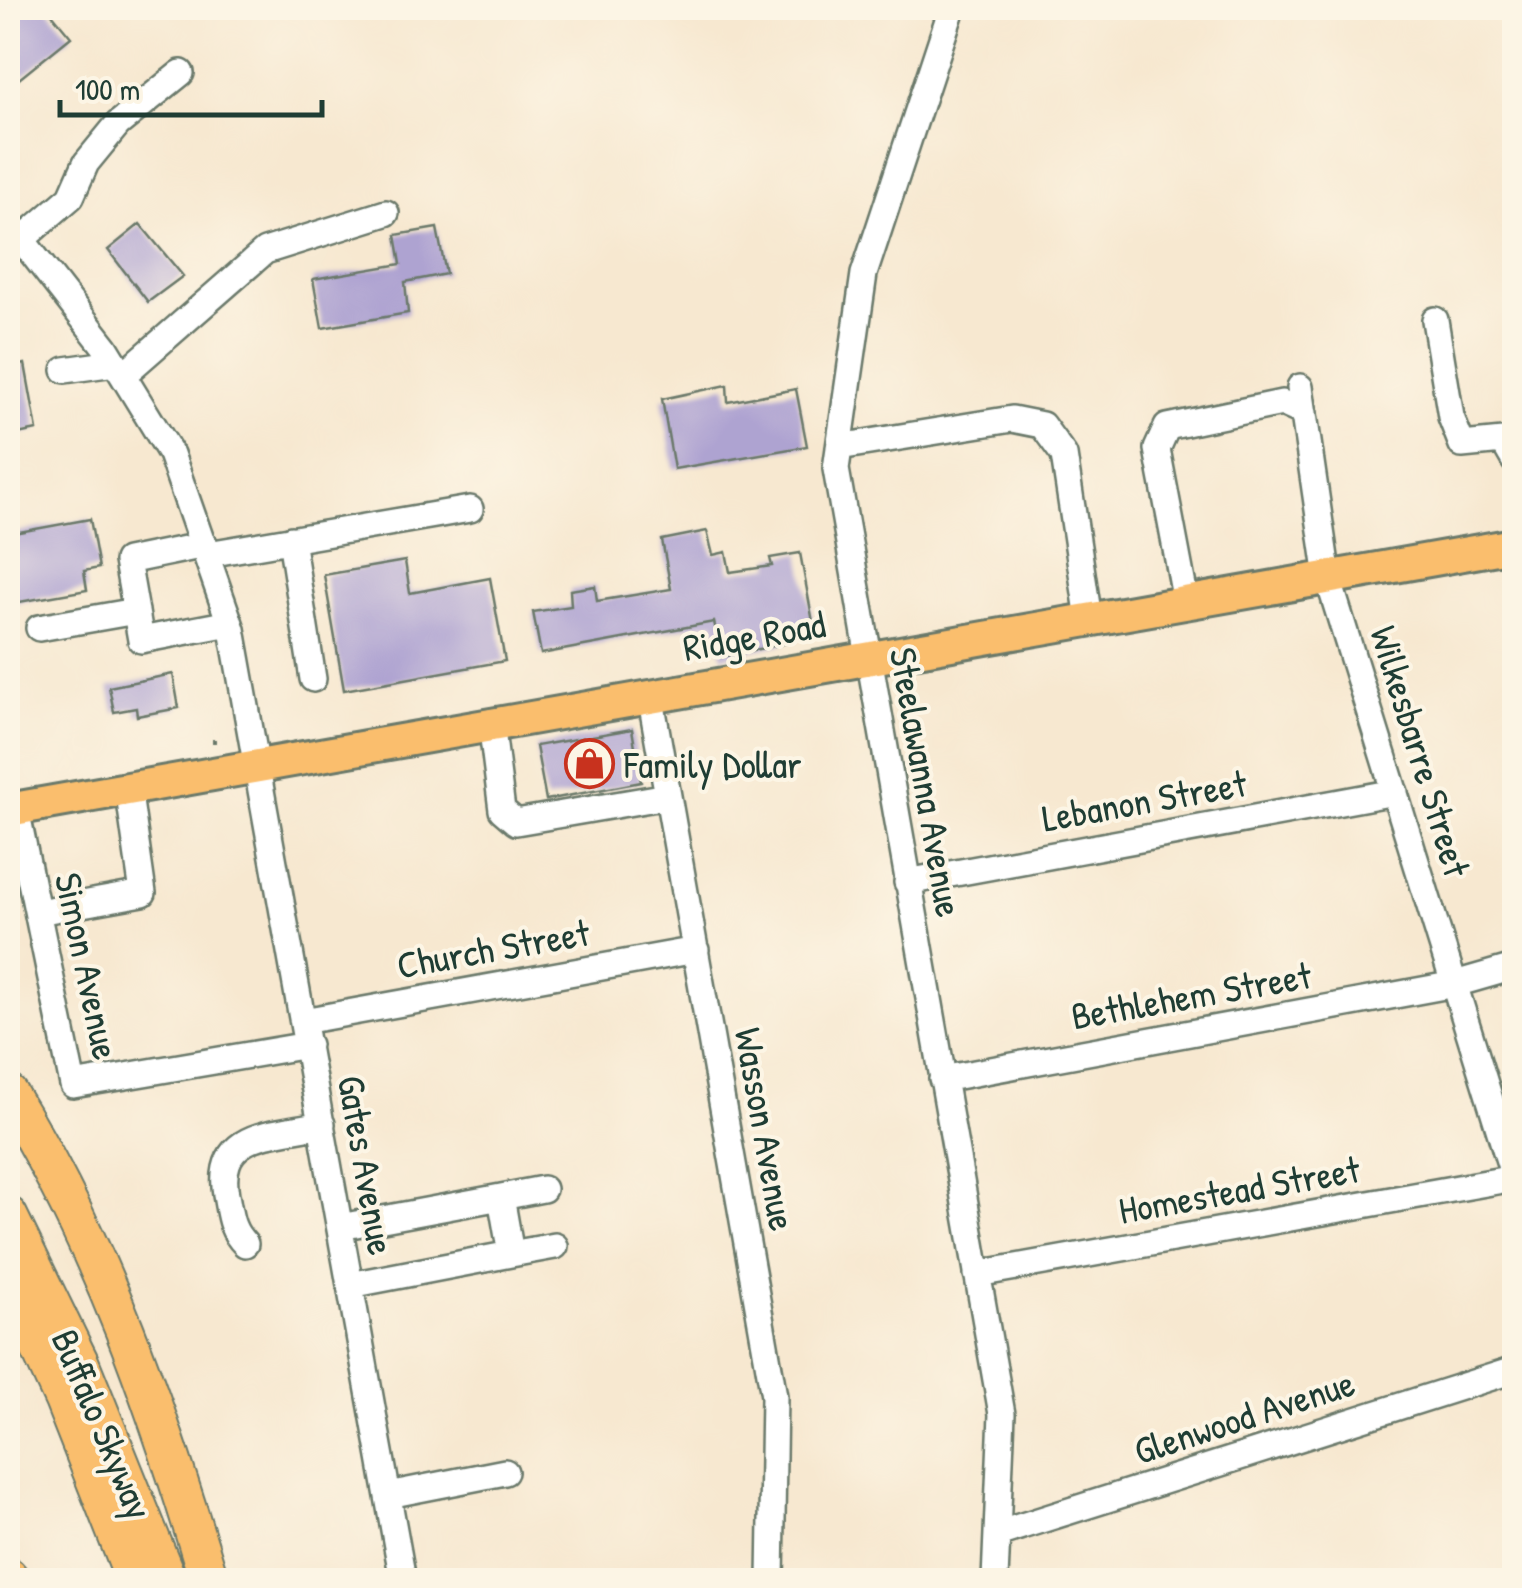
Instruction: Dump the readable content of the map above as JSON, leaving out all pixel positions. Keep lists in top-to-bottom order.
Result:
{
  "streets": {
    "highway": ["Buffalo Skyway"],
    "main road": ["Ridge Road"],
    "street": [
      "Wilkesbarre Street",
      "Steelawanna Avenue",
      "Lebanon Street",
      "Church Street",
      "Simon Avenue",
      "Bethlehem Street",
      "Wasson Avenue",
      "Gates Avenue",
      "Homestead Street",
      "Glenwood Avenue"
    ]
  },
  "crossings": [
    ["Ridge Road", "Wilkesbarre Street"],
    ["Ridge Road", "Steelawanna Avenue"],
    ["Ridge Road", "Simon Avenue"],
    ["Ridge Road", "Wasson Avenue"],
    ["Ridge Road", "Gates Avenue"],
    ["Wilkesbarre Street", "Lebanon Street"],
    ["Wilkesbarre Street", "Bethlehem Street"],
    ["Wilkesbarre Street", "Homestead Street"],
    ["Steelawanna Avenue", "Lebanon Street"],
    ["Steelawanna Avenue", "Bethlehem Street"],
    ["Steelawanna Avenue", "Homestead Street"],
    ["Steelawanna Avenue", "Glenwood Avenue"],
    ["Church Street", "Simon Avenue"],
    ["Church Street", "Wasson Avenue"],
    ["Church Street", "Gates Avenue"],
    ["Simon Avenue", "Gates Avenue"]
  ],
  "places": {
    "shop": ["Family Dollar"]
  },
  "scale_bar": "100 m"
}
